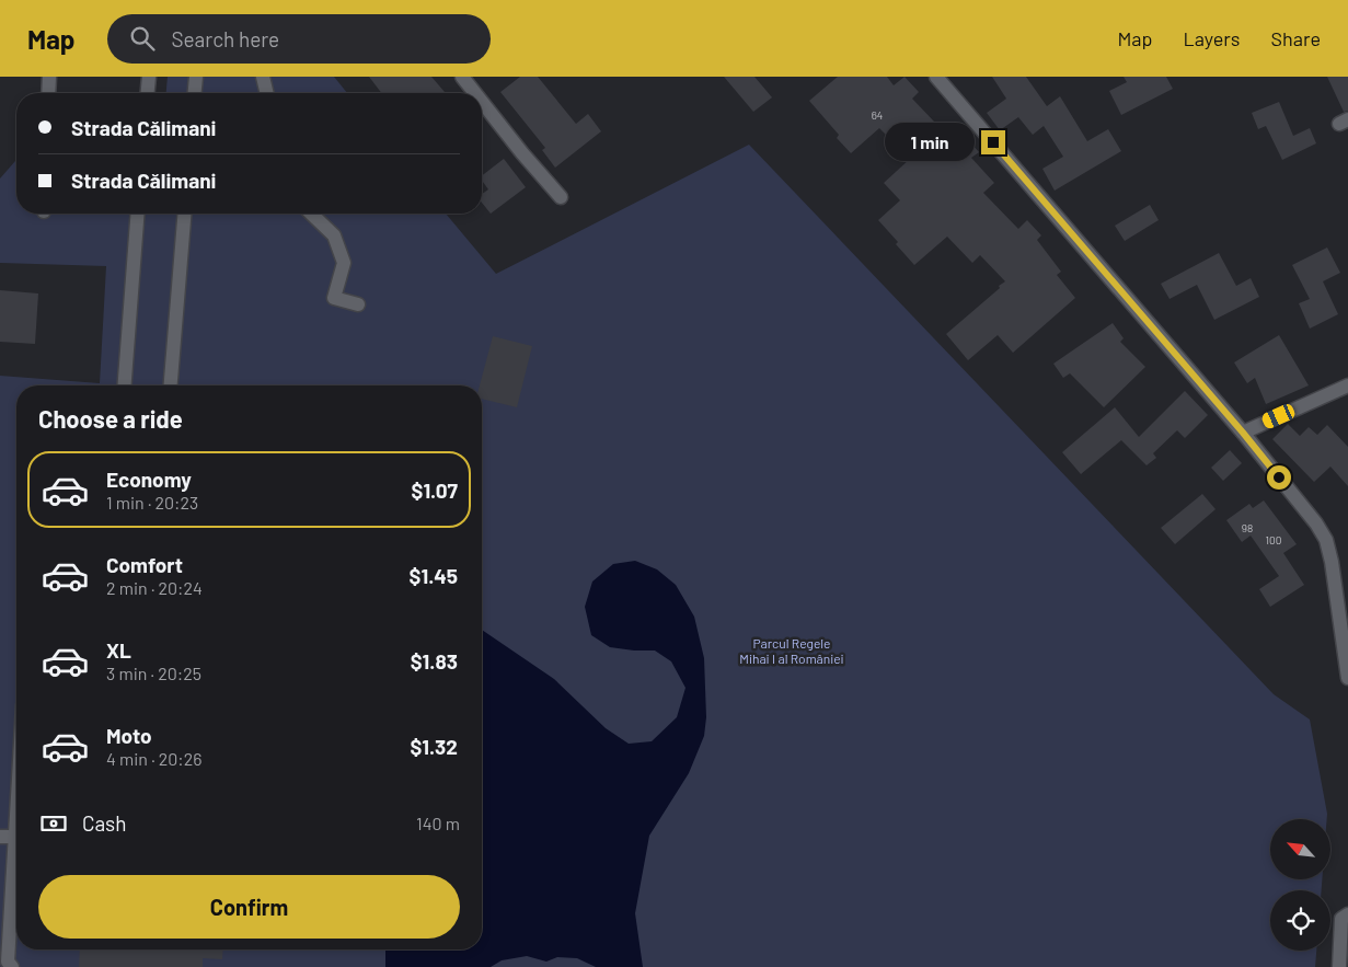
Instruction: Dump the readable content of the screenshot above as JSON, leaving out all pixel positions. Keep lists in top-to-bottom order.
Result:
{
  "parks": ["Parcul Regele Mihai I al României"],
  "house_numbers": ["64", "98", "100"],
  "north": "top left",
  "page": {
    "header": "Map",
    "search": "Search here",
    "nav": ["Map", "Layers", "Share"],
    "banner": ["Strada Călimani", "Strada Călimani"],
    "bubble": "1 min",
    "heading": "Choose a ride",
    "list": [
      {
        "name": "Economy",
        "note": "1 min · 20:23",
        "value": "$1.07"
      },
      {
        "name": "Comfort",
        "note": "2 min · 20:24",
        "value": "$1.45"
      },
      {
        "name": "XL",
        "note": "3 min · 20:25",
        "value": "$1.83"
      },
      {
        "name": "Moto",
        "note": "4 min · 20:26",
        "value": "$1.32"
      }
    ],
    "pay": ["Cash", "140 m"],
    "buttons": "Confirm"
  }
}
